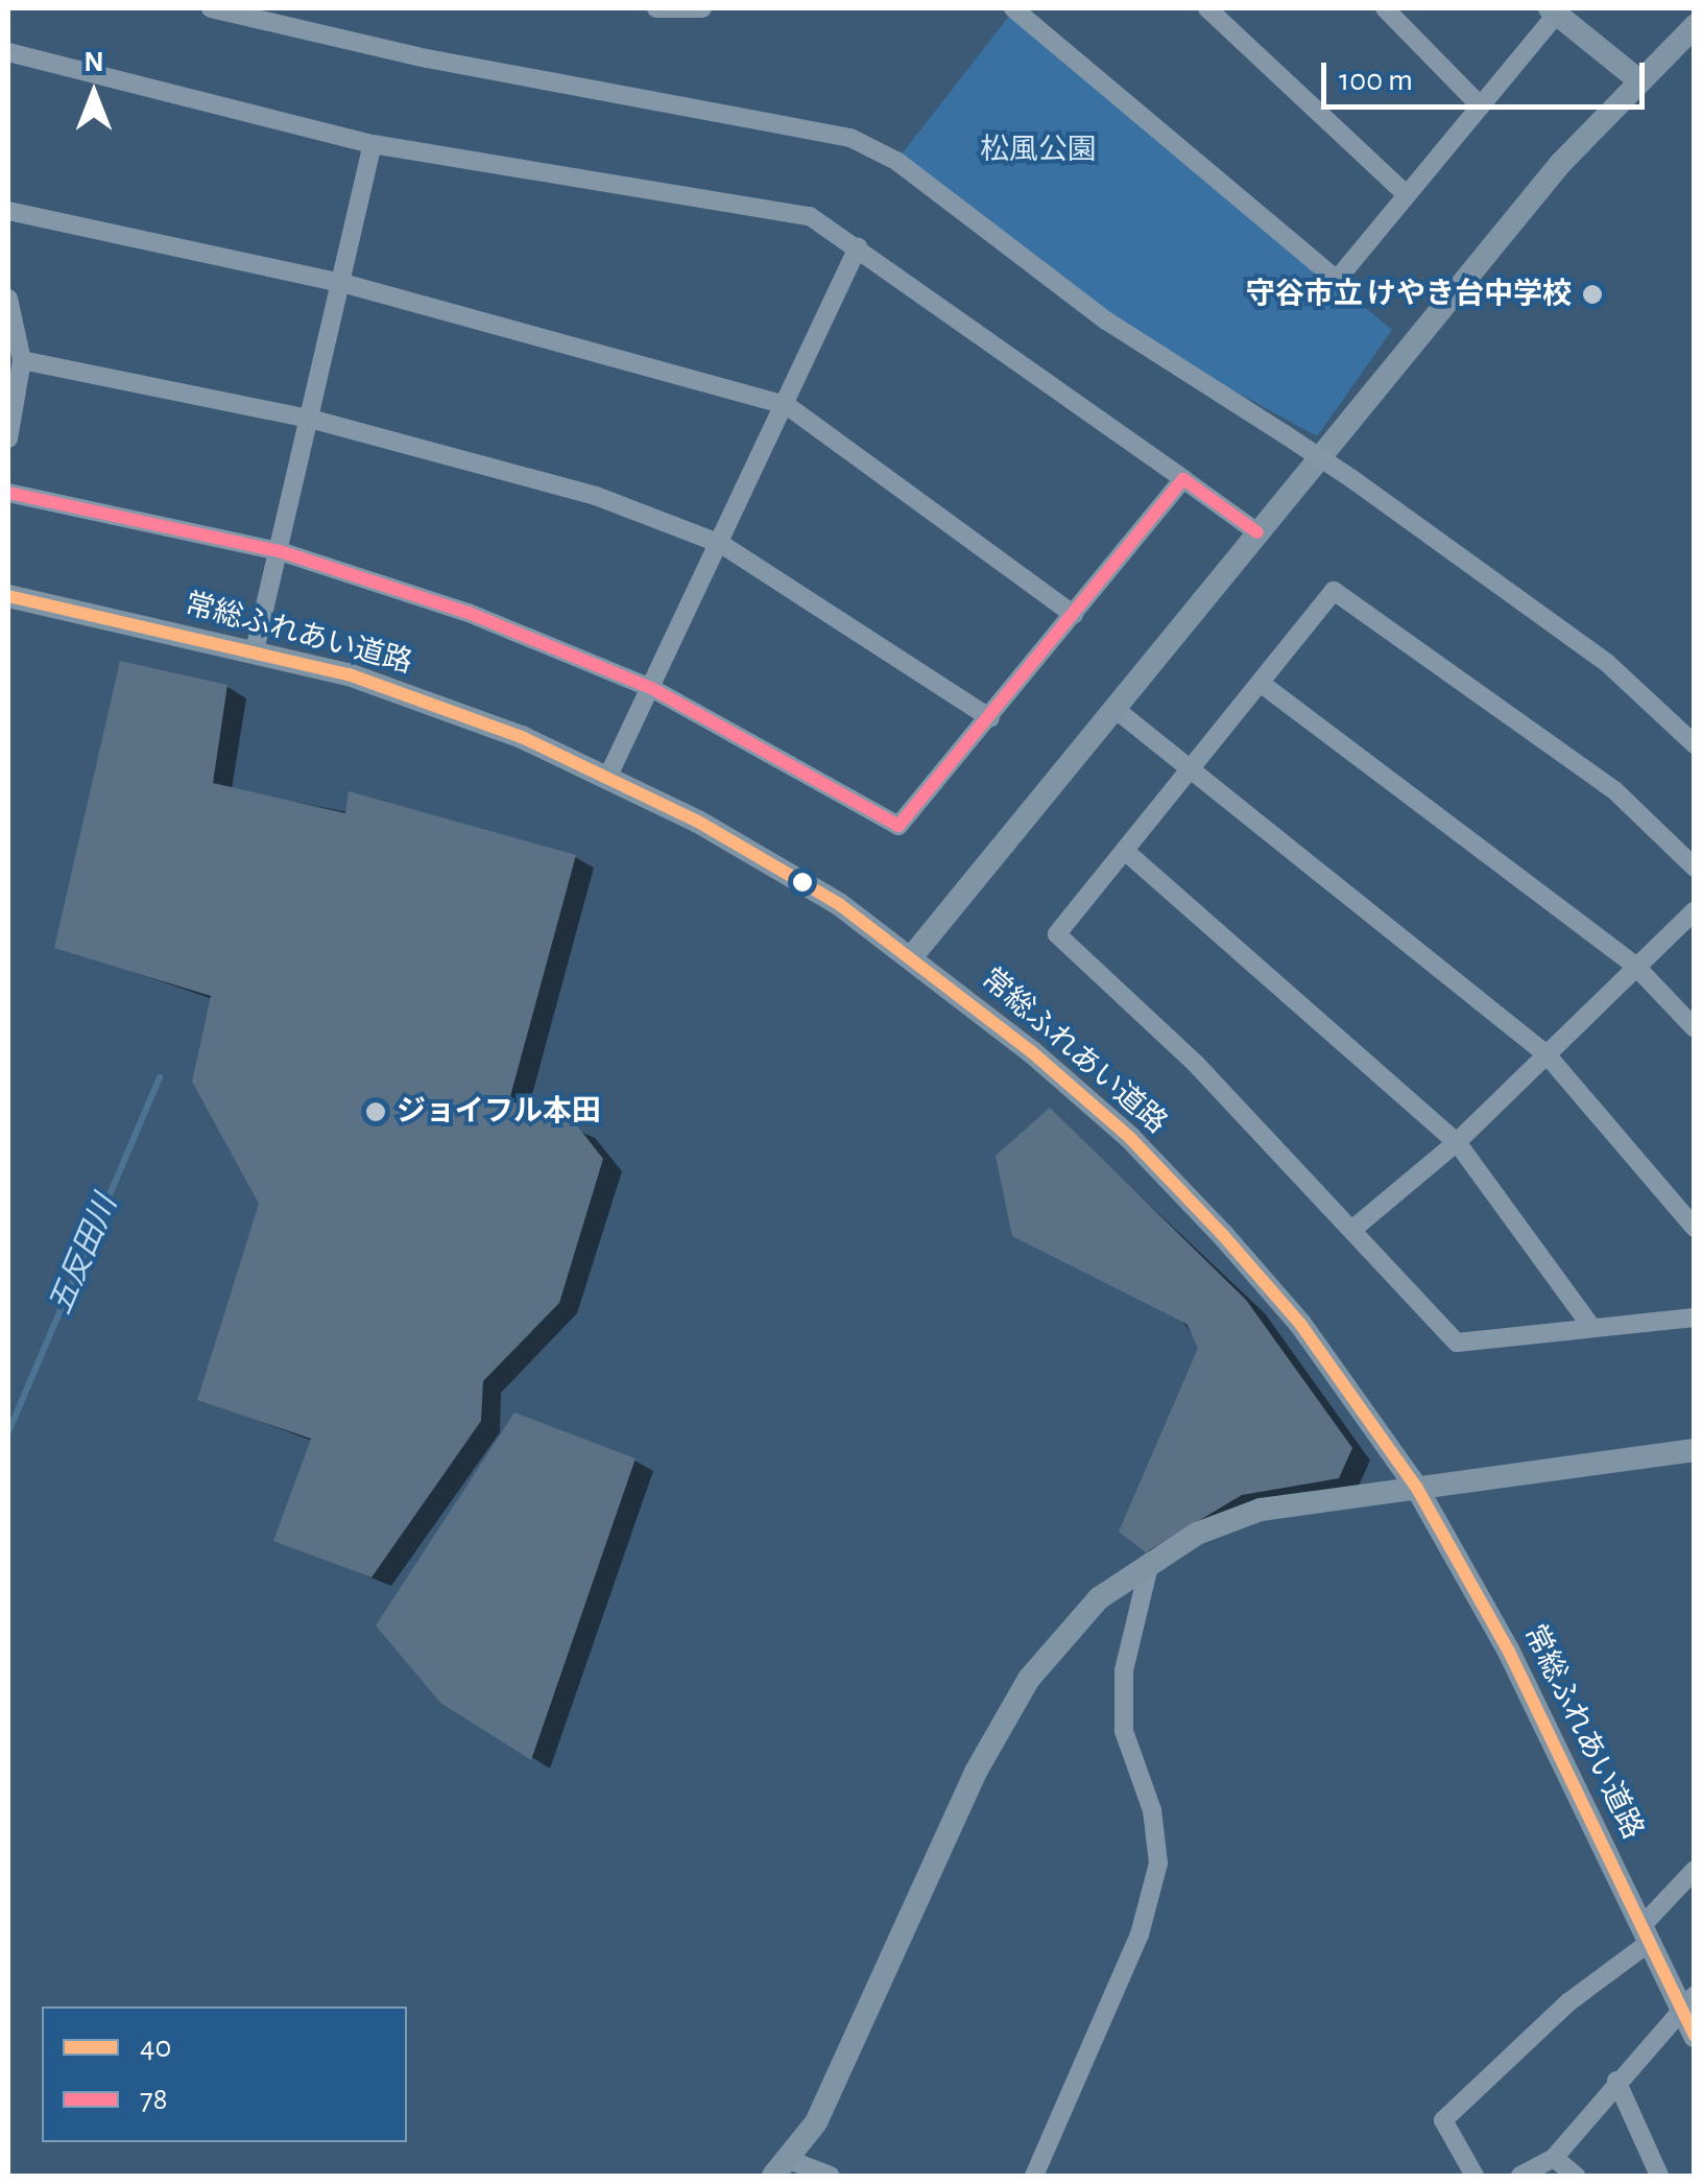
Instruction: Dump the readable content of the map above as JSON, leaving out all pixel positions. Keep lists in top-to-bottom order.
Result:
{
  "streets": {
    "street": ["常総ふれあい道路"]
  },
  "water": ["五反田川"],
  "parks": ["松風公園"],
  "places": ["守谷市立 けやき台中学校", "ジョイフル本田"],
  "lines": ["transit line 78", "transit line 40"],
  "legend": ["40", "78"],
  "scale_bar": "100 m",
  "north": "top"
}
